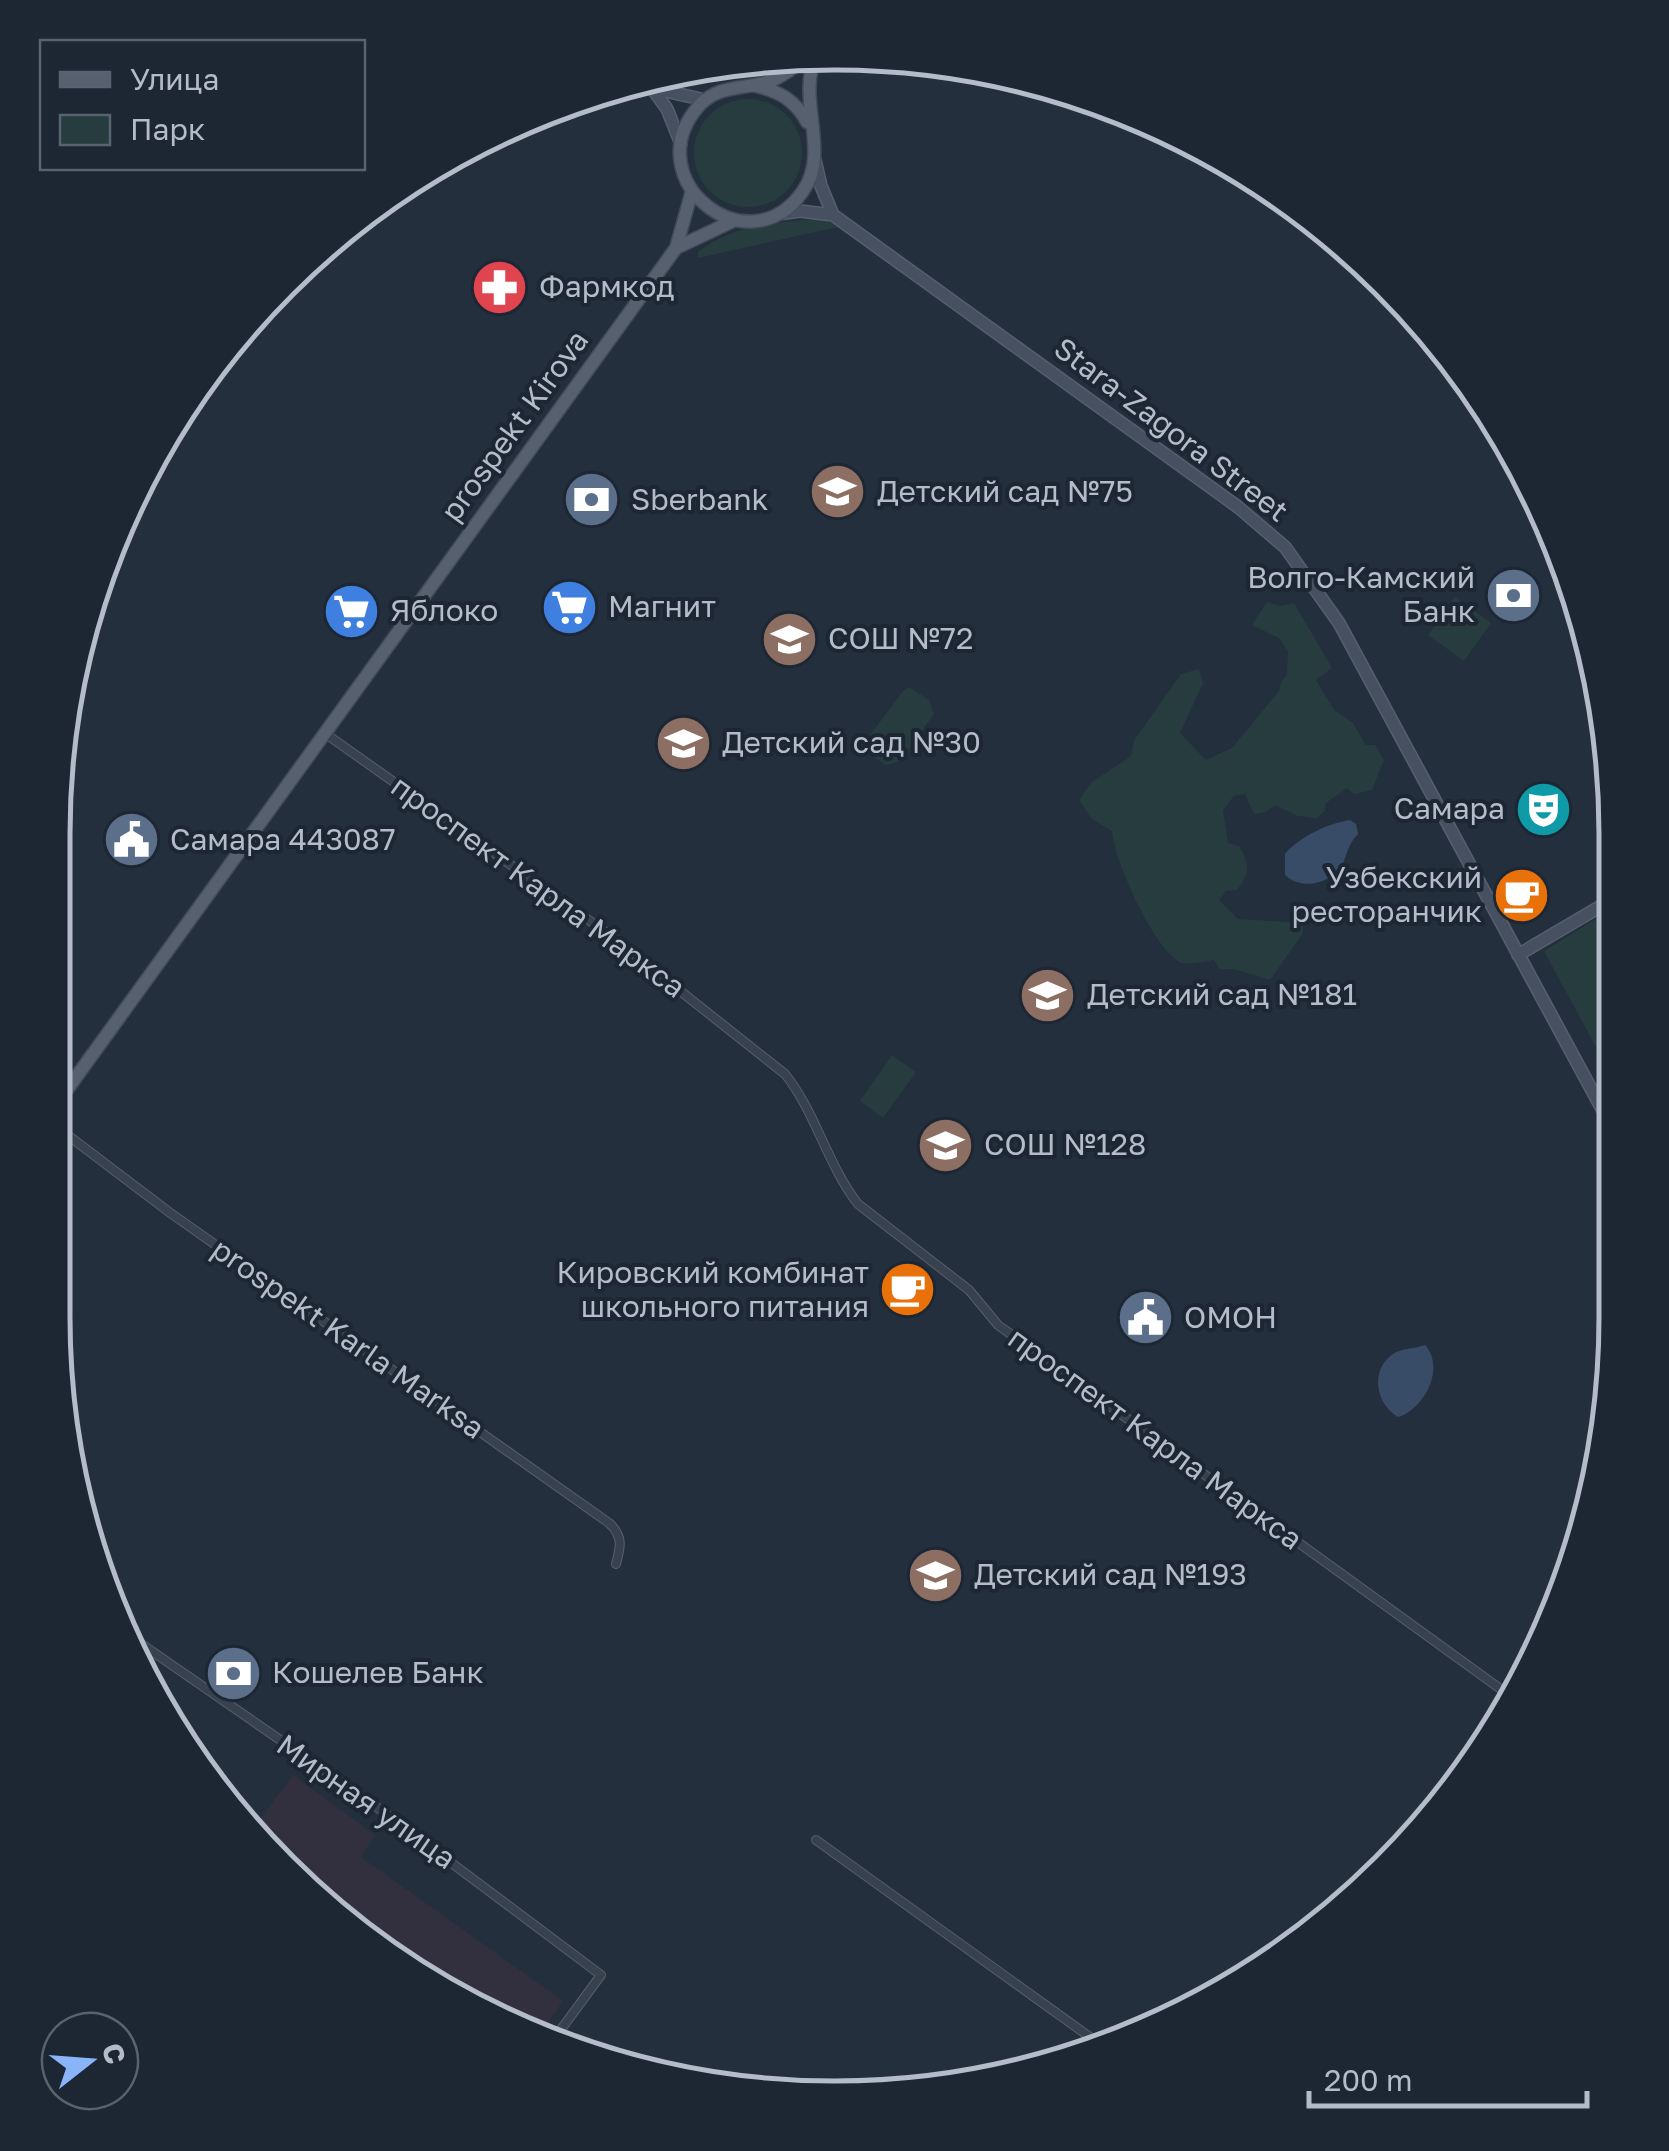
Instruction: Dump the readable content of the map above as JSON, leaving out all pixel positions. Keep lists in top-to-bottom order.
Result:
{
  "streets": {
    "main road": ["prospekt Kirova", "Stara-Zagora Street"],
    "street": ["проспект Карла Маркса", "prospekt Karla Marksa", "Мирная улица"]
  },
  "crossings": [
    ["prospekt Kirova", "проспект Карла Маркса"]
  ],
  "places": {
    "pharmacy": ["Фармкод"],
    "school or university": [
      "Детский сад №75",
      "СОШ №72",
      "Детский сад №30",
      "Детский сад №181",
      "СОШ №128",
      "Детский сад №193"
    ],
    "bank": ["Sberbank", "Волго-Камский Банк", "Кошелев Банк"],
    "supermarket": ["Магнит", "Яблоко"],
    "theatre": ["Самара"],
    "public building": ["Самара 443087", "ОМОН"],
    "cafe": ["Узбекский ресторанчик", "Кировский комбинат школьного питания"]
  },
  "legend": ["Улица", "Парк"],
  "scale_bar": "200 m",
  "north": "right"
}
